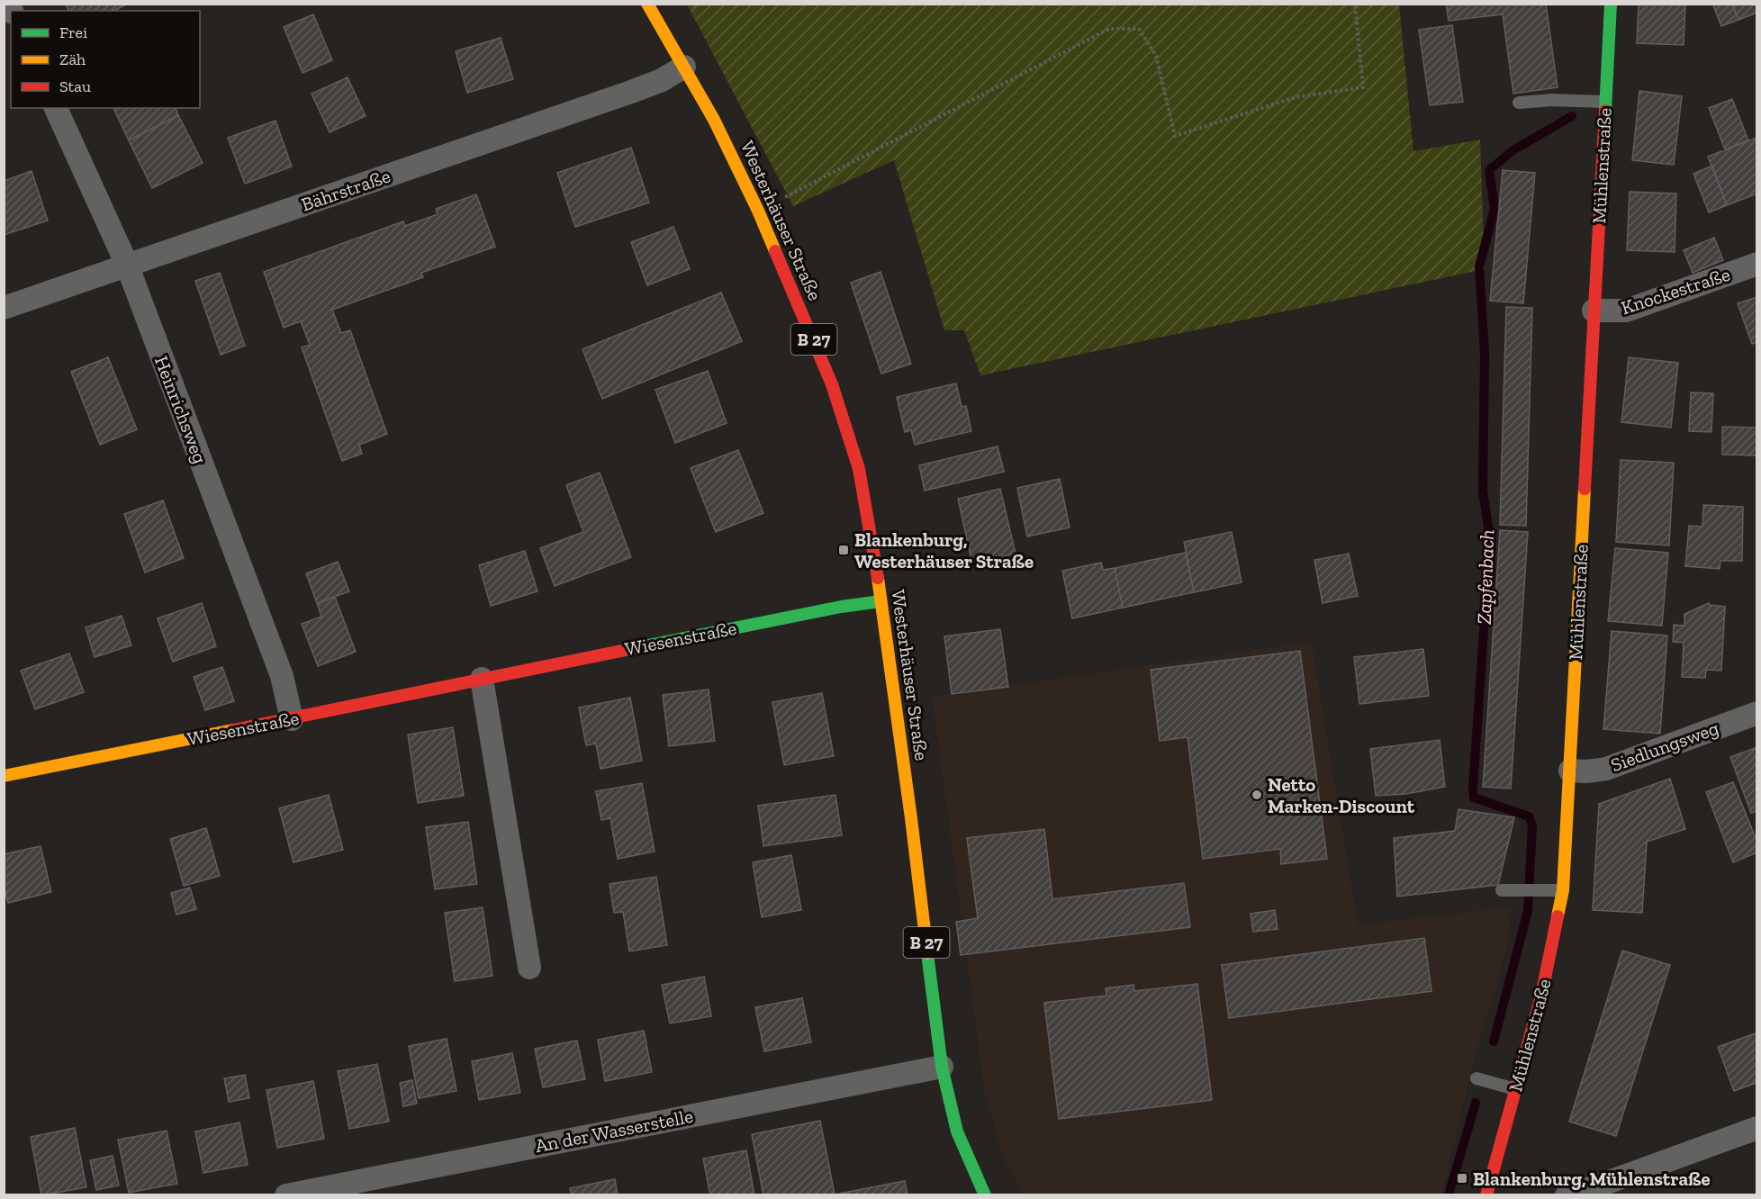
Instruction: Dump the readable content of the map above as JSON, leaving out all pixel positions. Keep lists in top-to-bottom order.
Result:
{
  "streets": {
    "street": [
      "Mühlenstraße",
      "Bährstraße",
      "Westerhäuser Straße",
      "Knockestraße",
      "B 27",
      "Heinrichsweg",
      "Wiesenstraße",
      "Siedlungsweg",
      "An der Wasserstelle"
    ]
  },
  "crossings": [
    ["Mühlenstraße", "Knockestraße"],
    ["Mühlenstraße", "Siedlungsweg"],
    ["Bährstraße", "Westerhäuser Straße"],
    ["Bährstraße", "Heinrichsweg"],
    ["Westerhäuser Straße", "Wiesenstraße"],
    ["Westerhäuser Straße", "An der Wasserstelle"],
    ["Heinrichsweg", "Wiesenstraße"]
  ],
  "water": ["Zapfenbach"],
  "places": {
    "transit": ["Blankenburg, Westerhäuser Straße", "Blankenburg, Mühlenstraße"],
    "other": ["Netto Marken-Discount"]
  },
  "legend": ["Frei", "Zäh", "Stau"]
}
